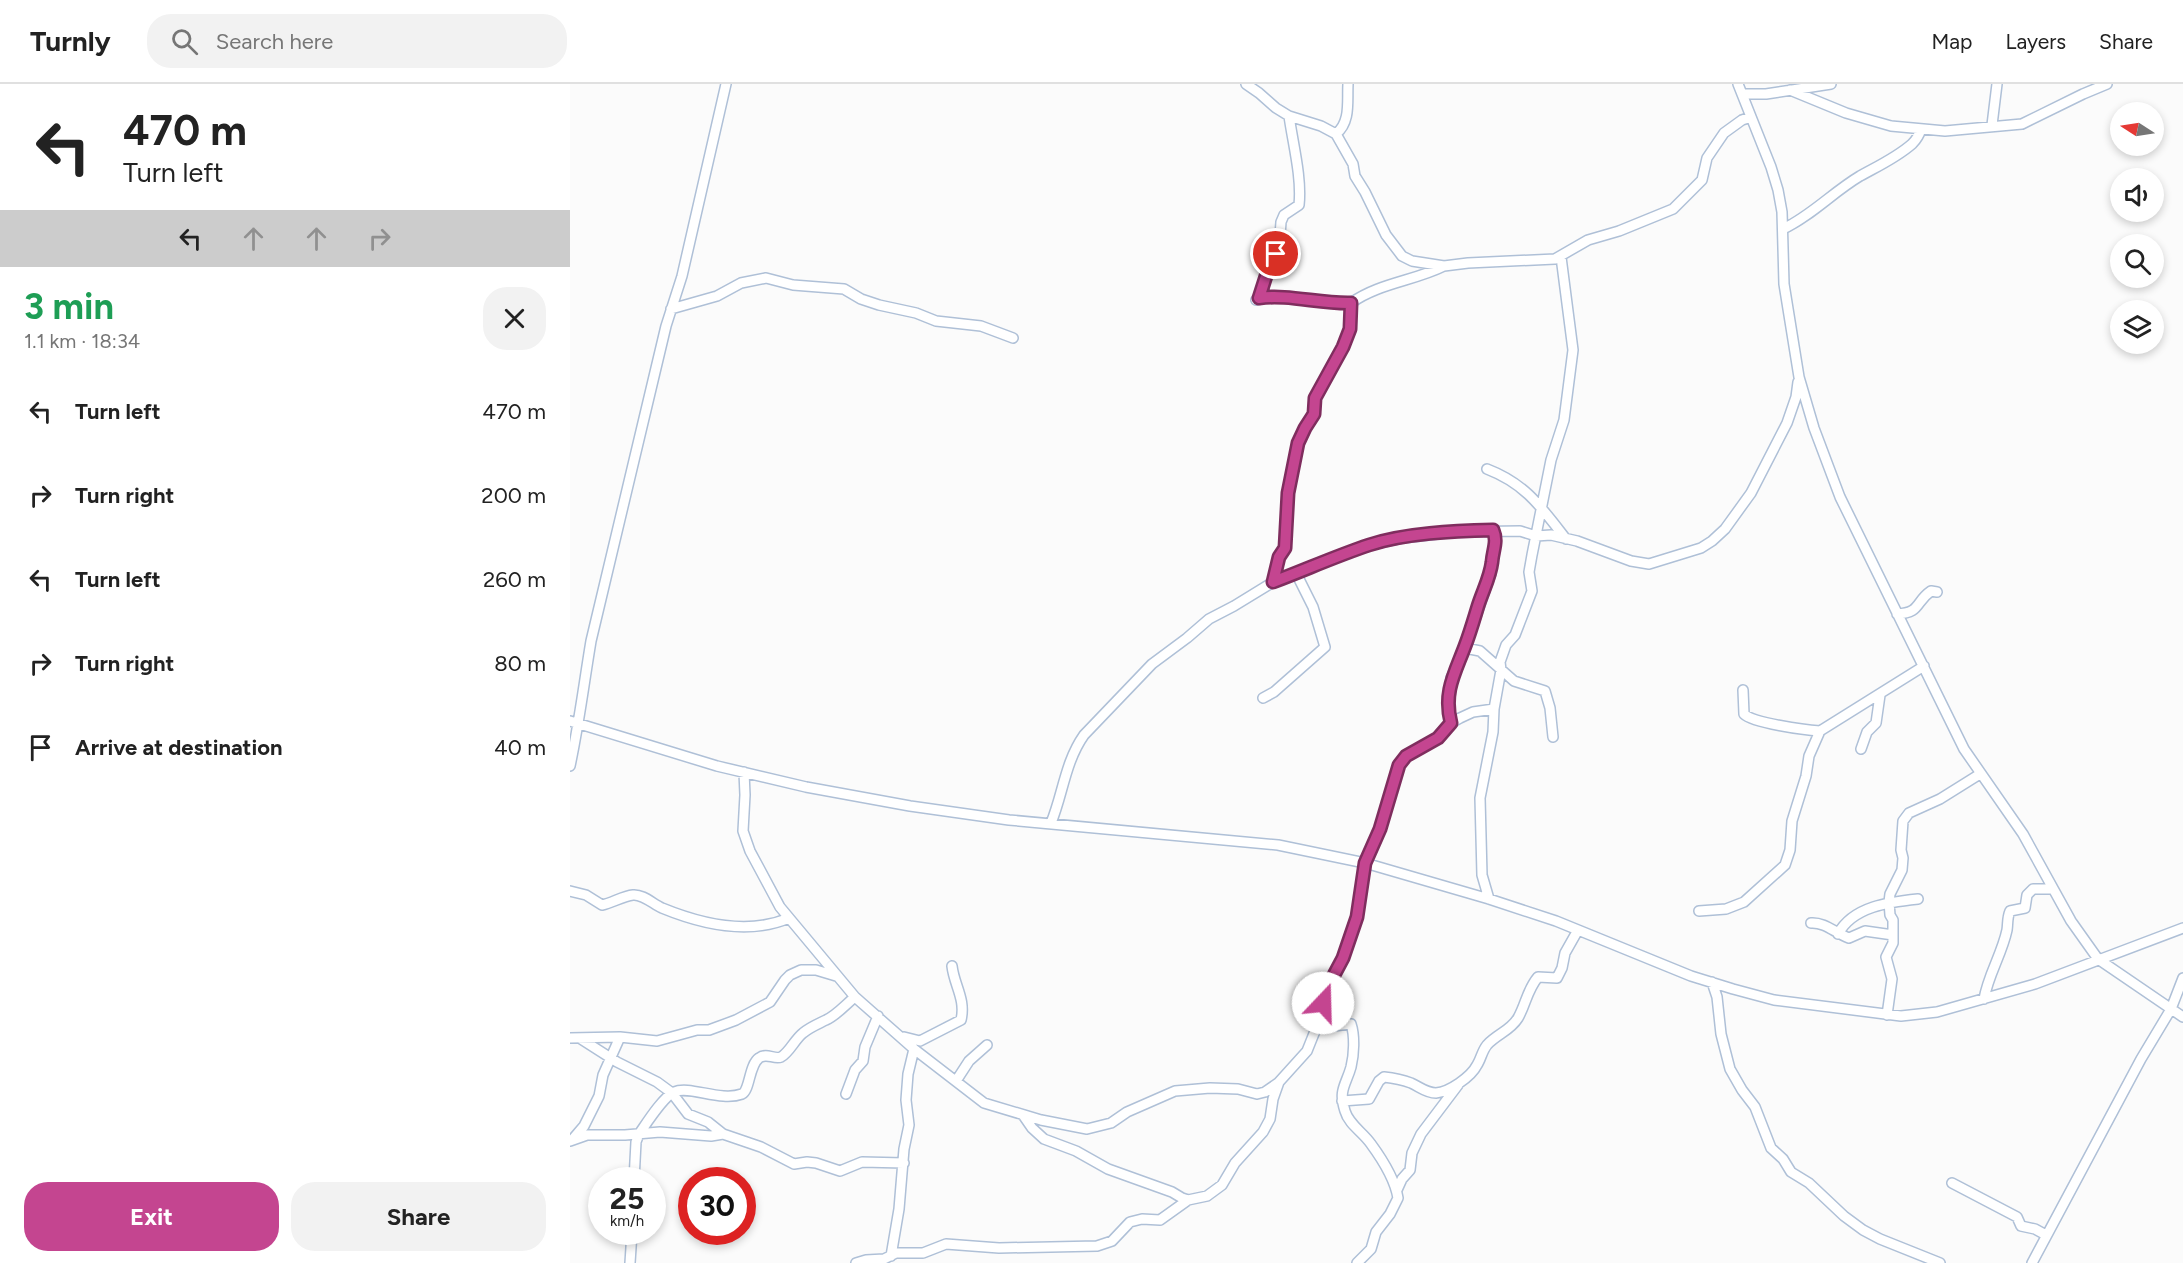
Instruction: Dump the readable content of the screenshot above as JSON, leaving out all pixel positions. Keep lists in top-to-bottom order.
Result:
{
  "north": "left",
  "page": {
    "header": "Turnly",
    "search": "Search here",
    "nav": ["Map", "Layers", "Share"],
    "turn": ["470 m", "Turn left"],
    "heading": ["3 min", "1.1 km · 18:34"],
    "list": [
      {
        "name": "Turn left",
        "value": "470 m"
      },
      {
        "name": "Turn right",
        "value": "200 m"
      },
      {
        "name": "Turn left",
        "value": "260 m"
      },
      {
        "name": "Turn right",
        "value": "80 m"
      },
      {
        "name": "Arrive at destination",
        "value": "40 m"
      }
    ],
    "speed": "25 km/h",
    "limit": "30",
    "buttons": ["Exit", "Share"]
  }
}
